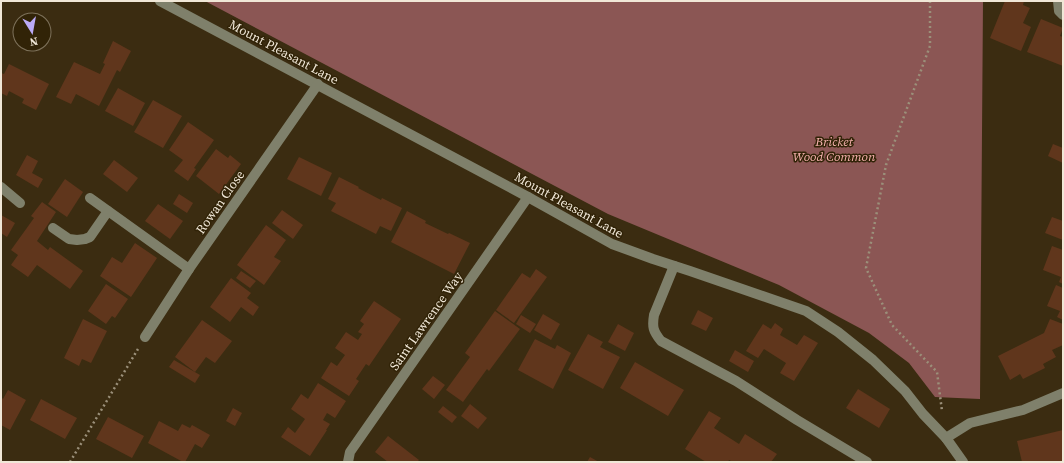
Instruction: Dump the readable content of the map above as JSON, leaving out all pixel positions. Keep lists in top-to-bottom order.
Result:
{
  "streets": {
    "street": ["Mount Pleasant Lane", "Rowan Close", "Saint Lawrence Way"]
  },
  "crossings": [
    ["Mount Pleasant Lane", "Rowan Close"],
    ["Mount Pleasant Lane", "Saint Lawrence Way"]
  ],
  "parks": ["Bricket Wood Common"],
  "north": "bottom"
}
